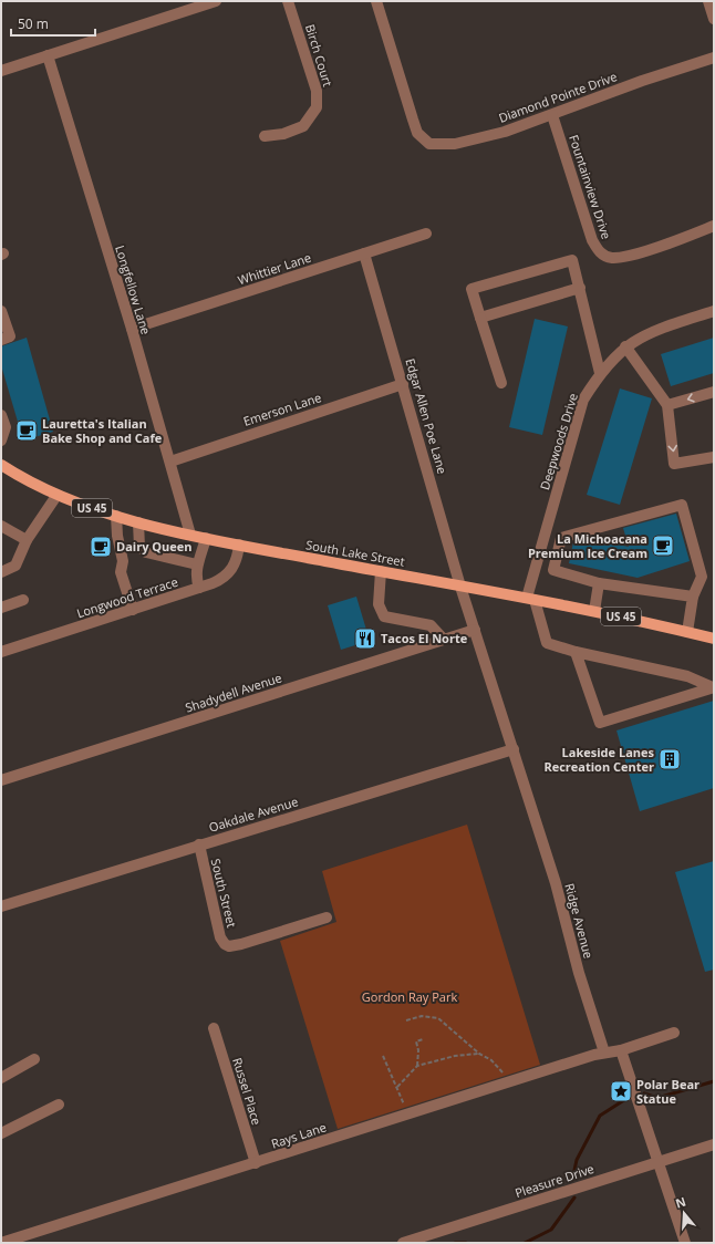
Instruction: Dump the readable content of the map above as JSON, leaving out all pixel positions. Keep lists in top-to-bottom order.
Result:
{
  "streets": {
    "main road": ["US 45", "South Lake Street"],
    "street": [
      "Birch Court",
      "Diamond Pointe Drive",
      "Fountainview Drive",
      "Whittier Lane",
      "Longfellow Lane",
      "Emerson Lane",
      "Edgar Allen Poe Lane",
      "Deepwoods Drive",
      "Longwood Terrace",
      "Shadydell Avenue",
      "Oakdale Avenue",
      "South Street",
      "Ridge Avenue",
      "Russel Place",
      "Rays Lane",
      "Pleasure Drive"
    ]
  },
  "crossings": [
    ["Diamond Pointe Drive", "Fountainview Drive"],
    ["Whittier Lane", "Longfellow Lane"],
    ["Whittier Lane", "Edgar Allen Poe Lane"],
    ["Longfellow Lane", "Emerson Lane"],
    ["Longfellow Lane", "South Lake Street"],
    ["Emerson Lane", "Edgar Allen Poe Lane"],
    ["Edgar Allen Poe Lane", "South Lake Street"],
    ["Edgar Allen Poe Lane", "Ridge Avenue"],
    ["Deepwoods Drive", "South Lake Street"],
    ["South Lake Street", "Longwood Terrace"],
    ["South Lake Street", "Ridge Avenue"],
    ["Shadydell Avenue", "Ridge Avenue"],
    ["Oakdale Avenue", "South Street"],
    ["Oakdale Avenue", "Ridge Avenue"],
    ["Ridge Avenue", "Rays Lane"],
    ["Russel Place", "Rays Lane"]
  ],
  "parks": ["Gordon Ray Park"],
  "places": {
    "cafe": ["Lauretta's Italian Bake Shop and Cafe", "La Michoacana Premium Ice Cream", "Dairy Queen"],
    "restaurant": ["Tacos El Norte"],
    "building": ["Lakeside Lanes Recreation Center"],
    "place": ["Polar Bear Statue"]
  },
  "scale_bar": "50 m",
  "north": "top"
}
